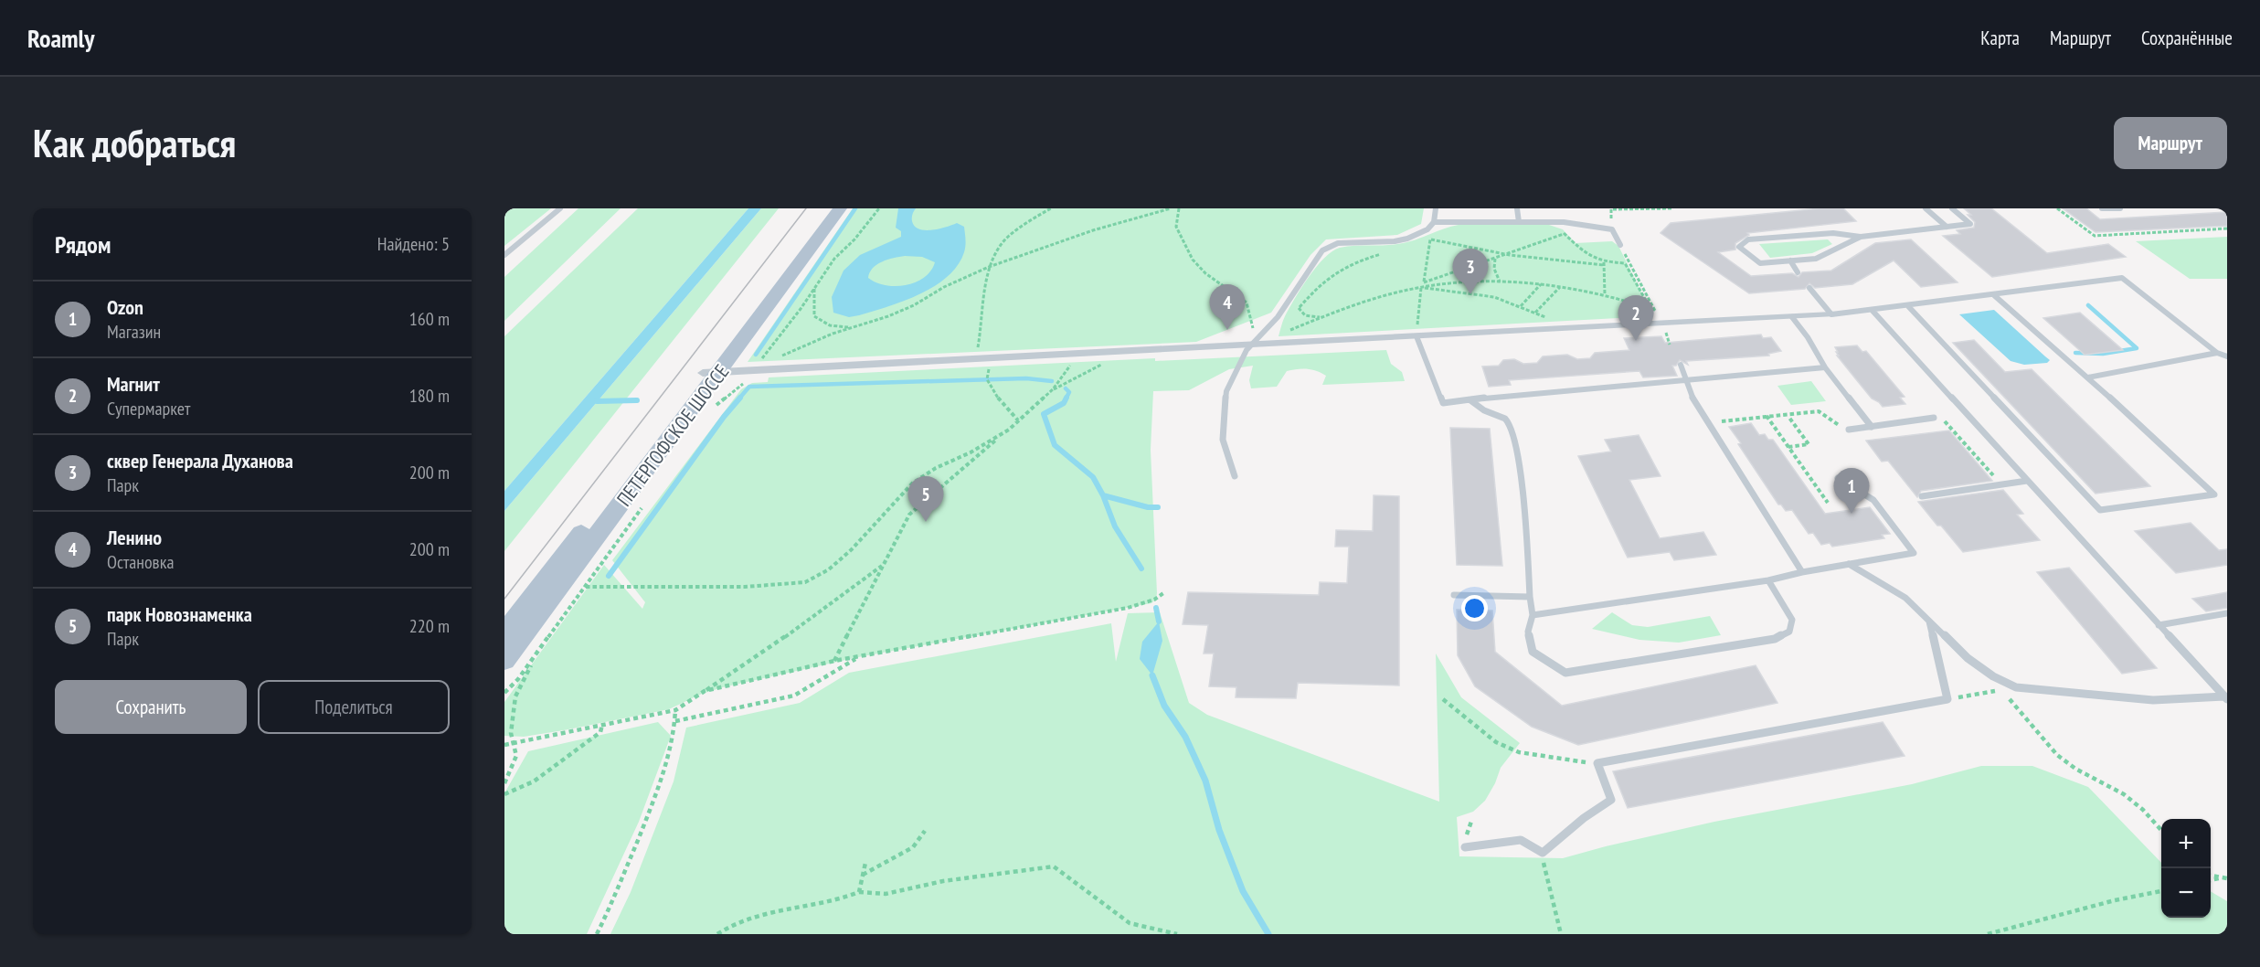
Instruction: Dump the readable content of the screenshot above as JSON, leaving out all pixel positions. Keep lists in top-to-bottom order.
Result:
{
  "streets": {
    "main road": ["ПЕТЕРГОФСКОЕ ШОССЕ"]
  },
  "page": {
    "header": "Roamly",
    "nav": ["Карта", "Маршрут", "Сохранённые"],
    "buttons": [
      "Маршрут",
      ["Сохранить", "Поделиться"]
    ],
    "title": "Как добраться",
    "heading": ["Рядом", "Найдено: 5"],
    "pins": [
      "3",
      "4",
      "2",
      "1",
      "5"
    ],
    "list": [
      {
        "mark": "1",
        "name": "Ozon",
        "note": "Магазин",
        "value": "160 m"
      },
      {
        "mark": "2",
        "name": "Магнит",
        "note": "Супермаркет",
        "value": "180 m"
      },
      {
        "mark": "3",
        "name": "сквер Генерала Духанова",
        "note": "Парк",
        "value": "200 m"
      },
      {
        "mark": "4",
        "name": "Ленино",
        "note": "Остановка",
        "value": "200 m"
      },
      {
        "mark": "5",
        "name": "парк Новознаменка",
        "note": "Парк",
        "value": "220 m"
      }
    ],
    "map_buttons": ["+", "−"]
  }
}
